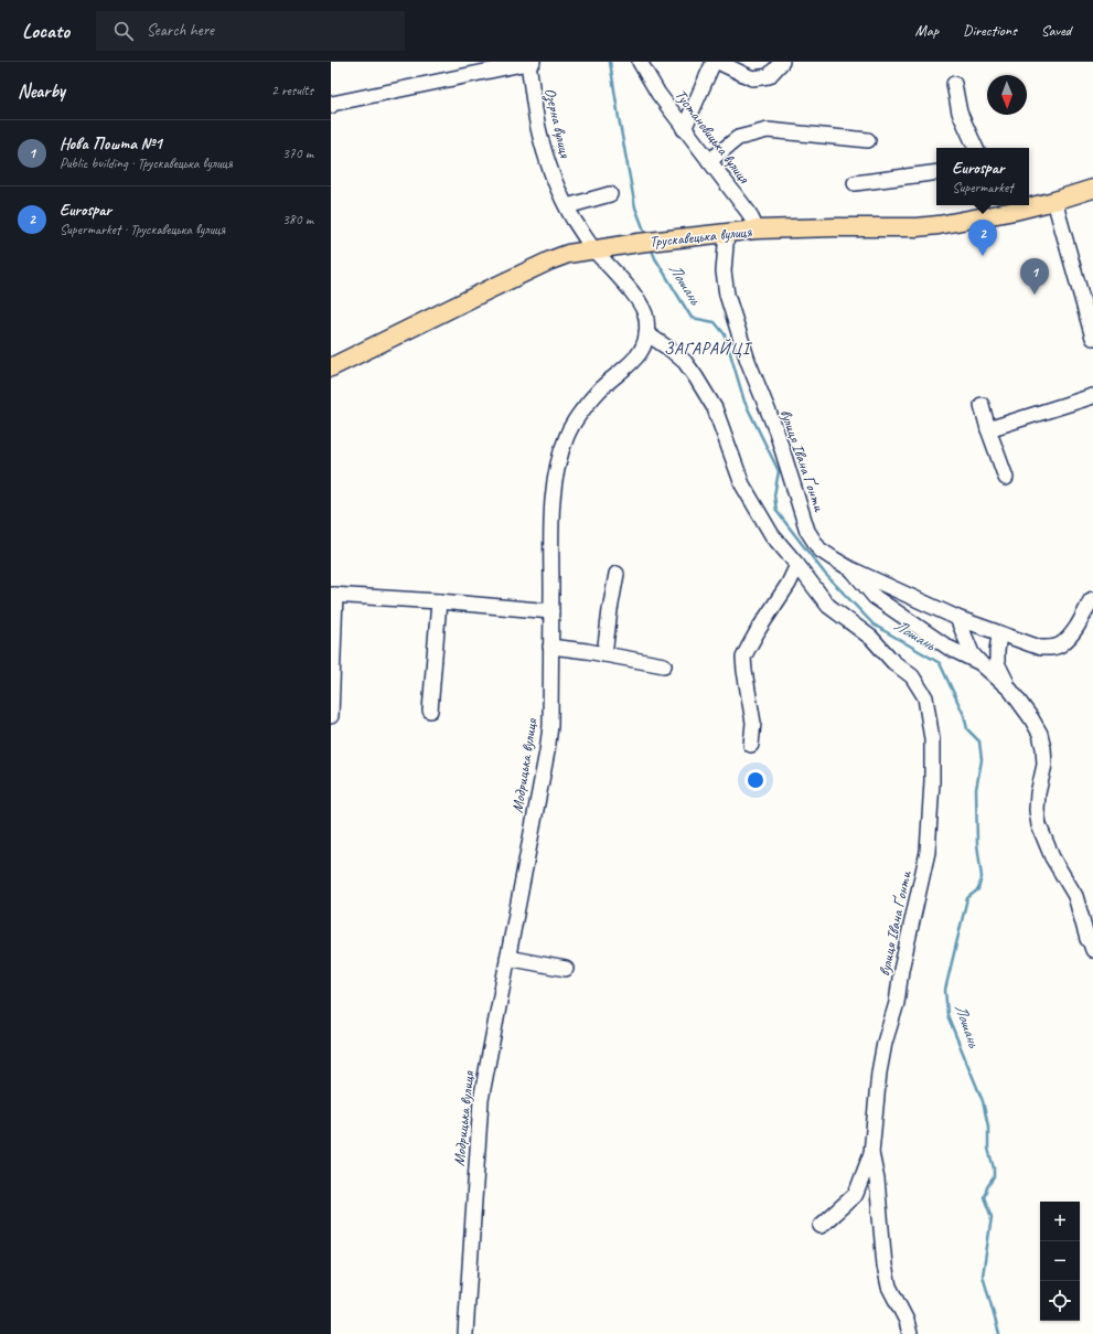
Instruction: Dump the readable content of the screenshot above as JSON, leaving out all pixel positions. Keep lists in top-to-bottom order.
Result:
{
  "streets": {
    "main road": ["Трускавецька вулиця"],
    "street": [
      "Озерна вулиця",
      "Тустановицька вулиця",
      "вулиця Івана Ґонти",
      "Модрицька вулиця"
    ]
  },
  "crossings": [
    ["Озерна вулиця", "Трускавецька вулиця"],
    ["Озерна вулиця", "Модрицька вулиця"],
    ["Тустановицька вулиця", "Трускавецька вулиця"],
    ["Трускавецька вулиця", "вулиця Івана Ґонти"],
    ["Трускавецька вулиця", "Модрицька вулиця"],
    ["вулиця Івана Ґонти", "Модрицька вулиця"]
  ],
  "districts": ["ЗАГАРАЙЦІ"],
  "water": ["Лошань"],
  "north": "bottom",
  "page": {
    "header": "Locato",
    "search": "Search here",
    "nav": ["Map", "Directions", "Saved"],
    "heading": ["Nearby", "2 results"],
    "list": [
      {
        "mark": "1",
        "name": "Нова Пошта №1",
        "note": "Public building · Трускавецька вулиця",
        "value": "370 m"
      },
      {
        "mark": "2",
        "name": "Eurospar",
        "note": "Supermarket · Трускавецька вулиця",
        "value": "380 m"
      }
    ],
    "popup": ["Eurospar", "Supermarket"],
    "pins": ["2", "1"],
    "map_buttons": ["+", "−"]
  }
}
